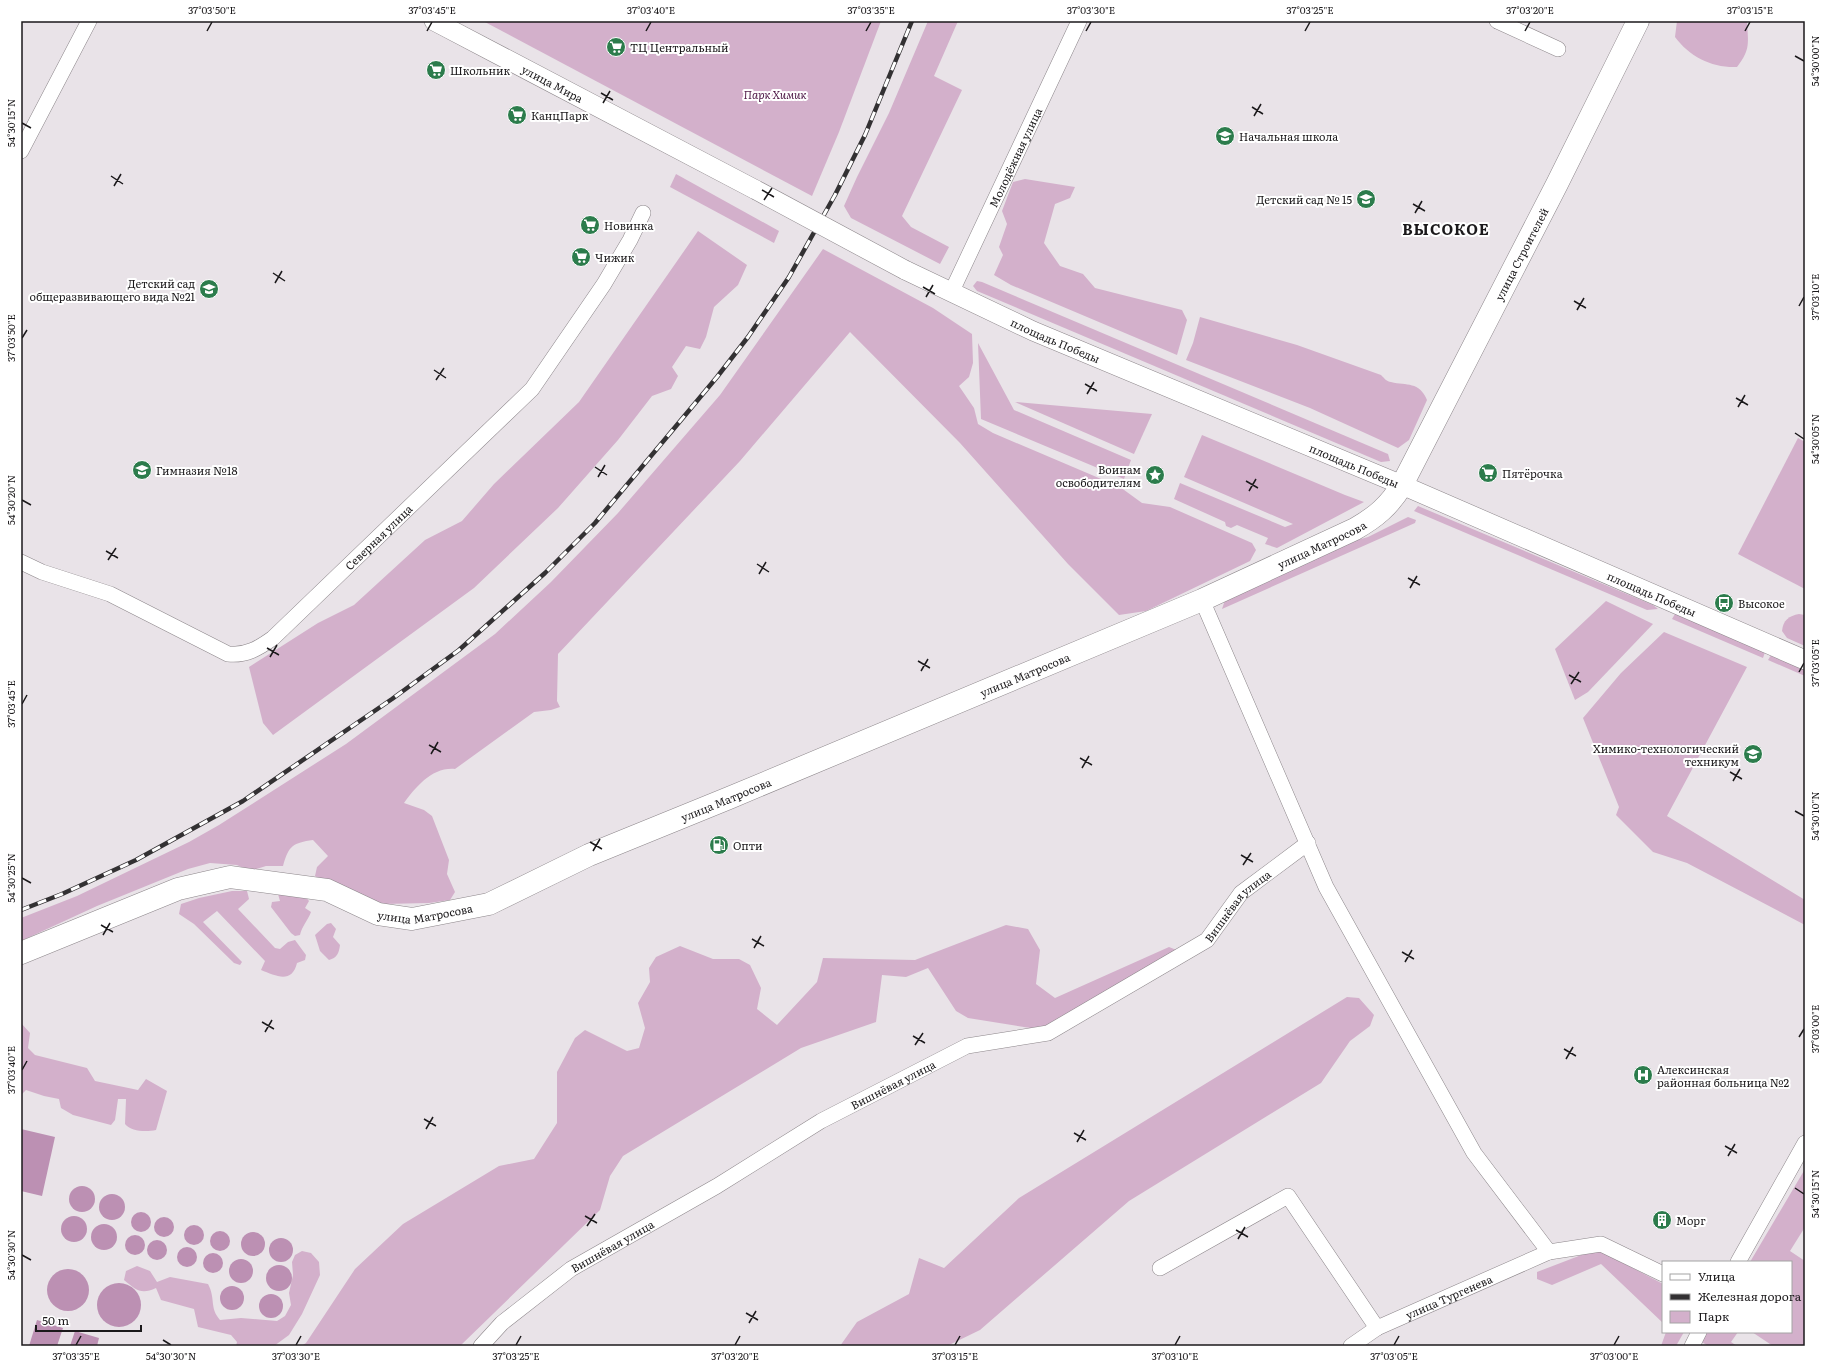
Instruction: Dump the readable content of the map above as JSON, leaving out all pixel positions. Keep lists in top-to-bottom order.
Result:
{
  "streets": {
    "main road": ["улица Строителей", "улица Матросова"],
    "street": [
      "улица Мира",
      "Молодёжная улица",
      "площадь Победы",
      "Северная улица",
      "Вишнёвая улица",
      "улица Тургенева"
    ]
  },
  "crossings": [
    ["улица Мира", "площадь Победы"],
    ["Молодёжная улица", "площадь Победы"],
    ["улица Строителей", "площадь Победы"],
    ["улица Строителей", "улица Матросова"],
    ["площадь Победы", "улица Матросова"]
  ],
  "districts": ["ВЫСОКОЕ"],
  "parks": ["Парк Химик"],
  "places": {
    "supermarket": [
      "ТЦ Центральный",
      "Школьник",
      "КанцПарк",
      "Новинка",
      "Чижик",
      "Пятёрочка"
    ],
    "school or university": [
      "Начальная школа",
      "Детский сад № 15",
      "Детский сад общеразвивающего вида №21",
      "Гимназия №18",
      "Химико-технологический техникум"
    ],
    "place": ["Воинам освободителям"],
    "bus stop": ["Высокое"],
    "fuel station": ["Опти"],
    "hospital": ["Алексинская районная больница №2"],
    "building": ["Морг"]
  },
  "legend": ["Улица", "Железная дорога", "Парк"],
  "scale_bar": "50 m",
  "coordinates": [
    "37°03'50\"E",
    "37°03'45\"E",
    "37°03'40\"E",
    "37°03'35\"E",
    "37°03'30\"E",
    "37°03'25\"E",
    "37°03'20\"E",
    "37°03'15\"E",
    "54°30'00\"N",
    "54°30'15\"N",
    "37°03'10\"E",
    "54°30'05\"N",
    "54°30'20\"N",
    "37°03'05\"E",
    "54°30'10\"N",
    "54°30'25\"N",
    "37°03'00\"E",
    "54°30'30\"N"
  ]
}
